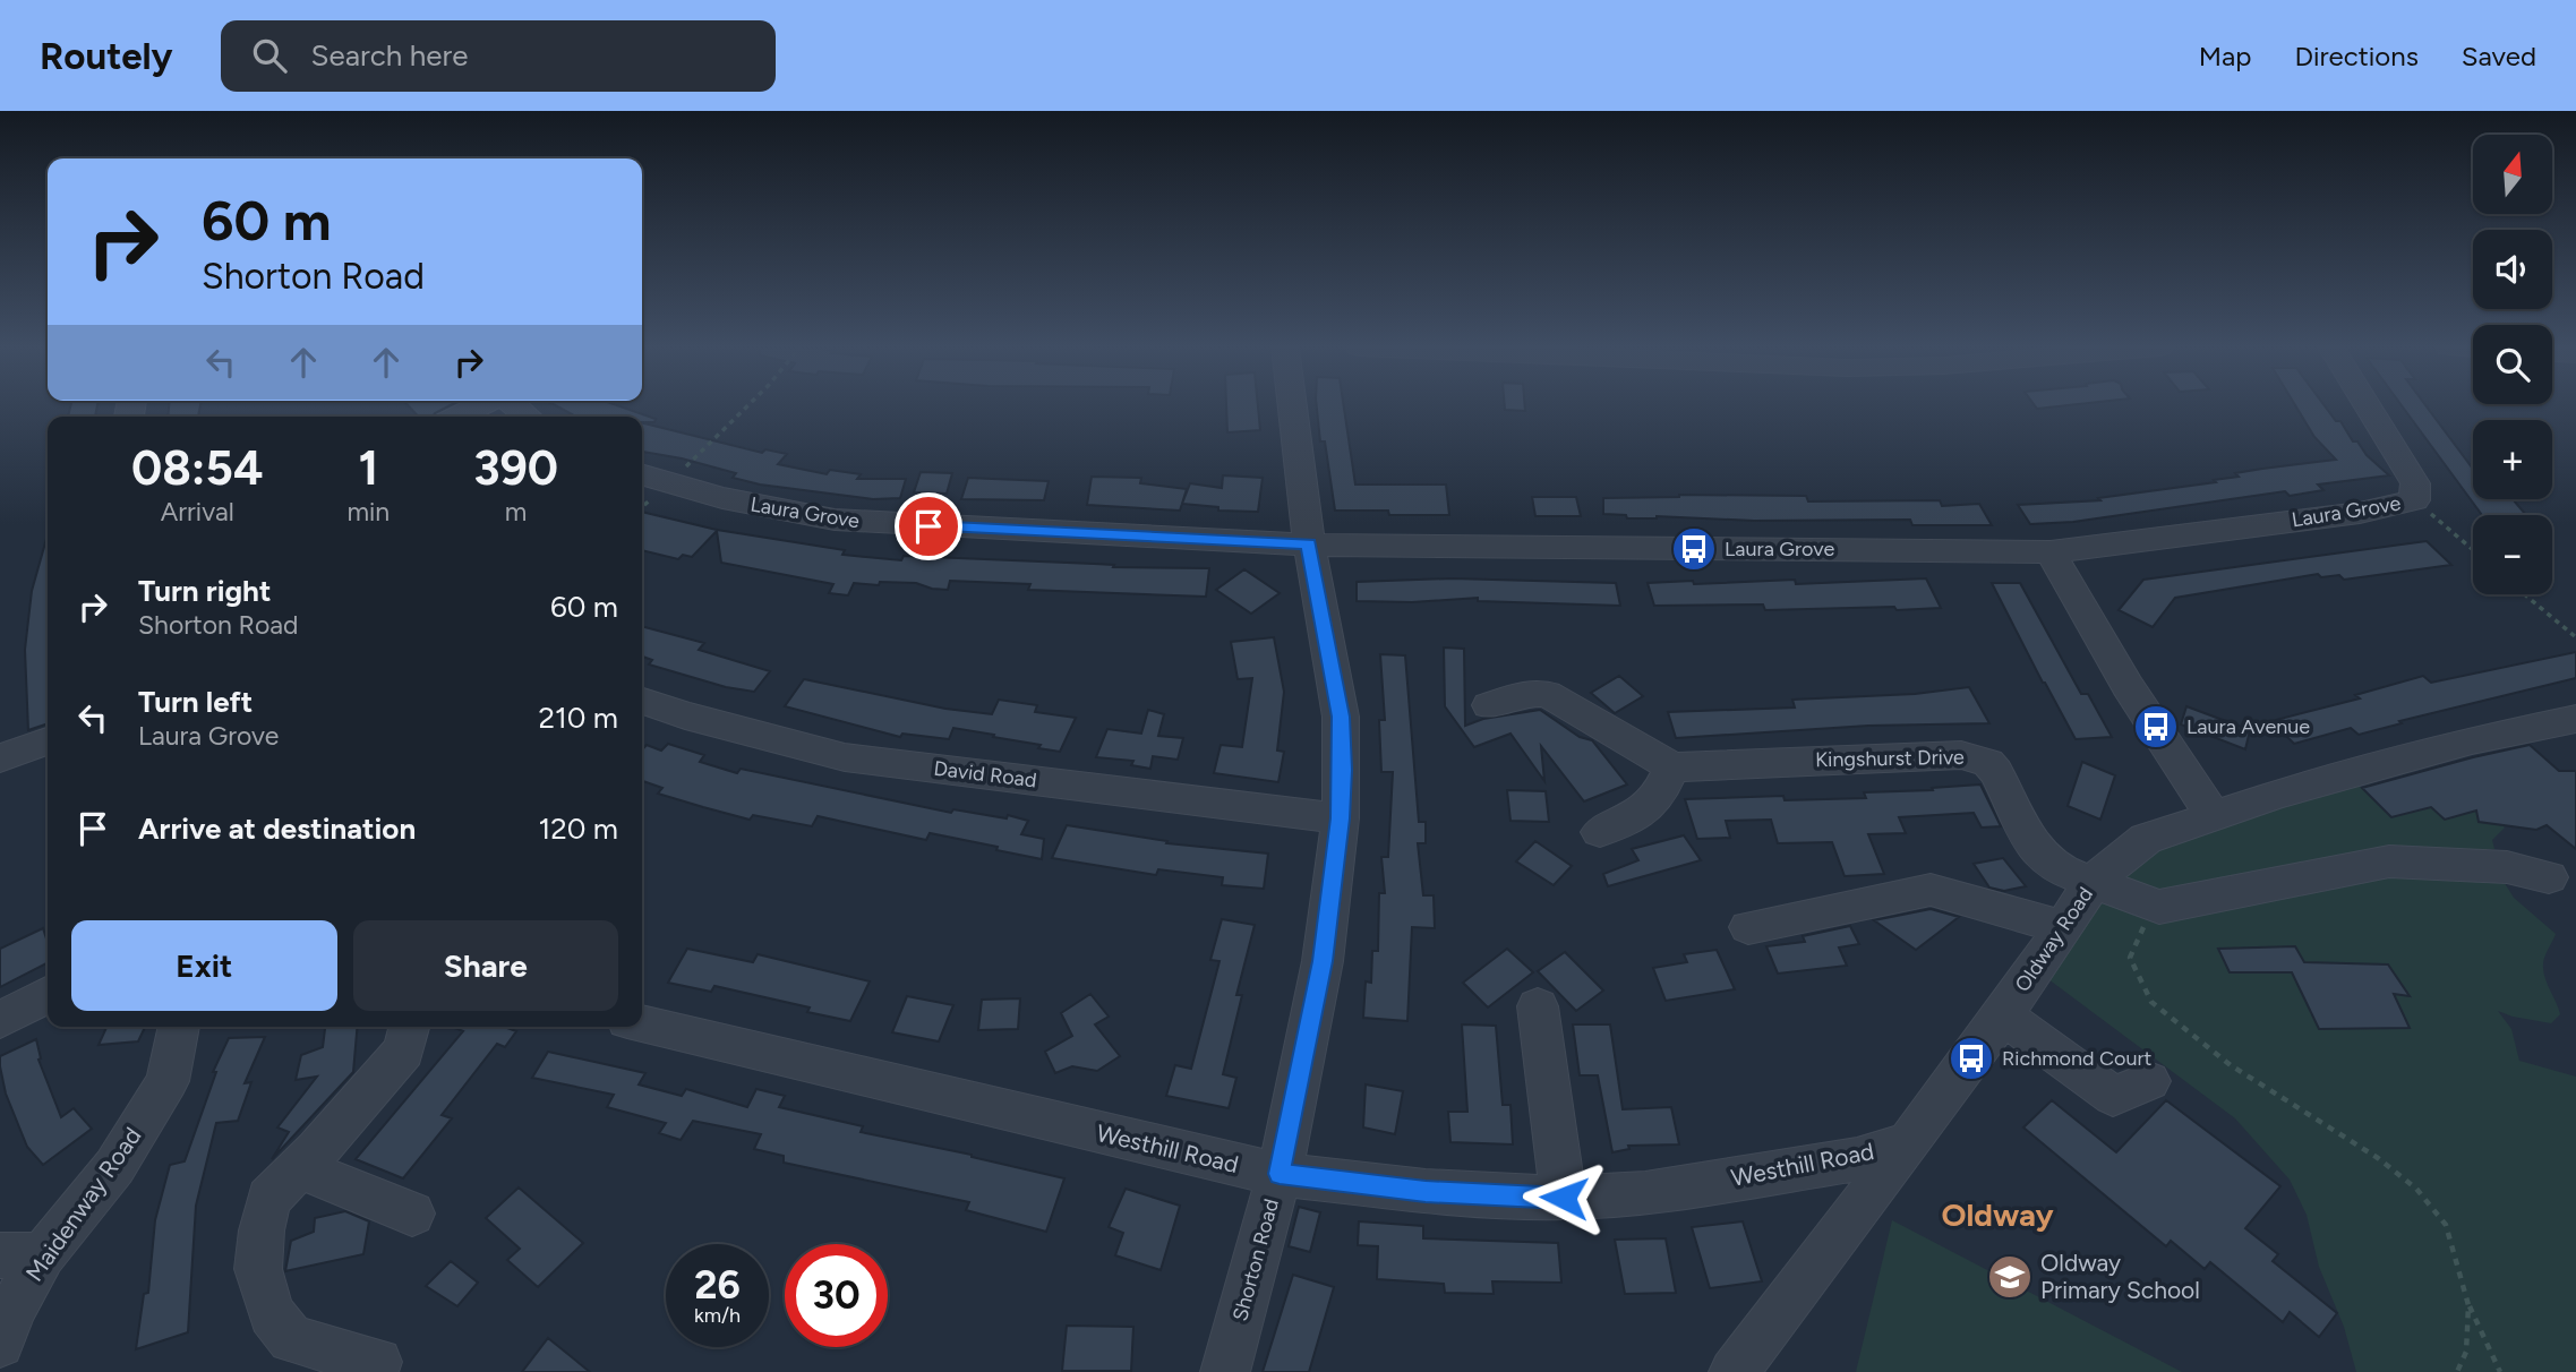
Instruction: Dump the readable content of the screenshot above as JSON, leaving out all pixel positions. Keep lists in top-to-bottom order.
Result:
{
  "streets": {
    "street": [
      "Laura Grove",
      "Kingshurst Drive",
      "David Road",
      "Oldway Road",
      "Westhill Road",
      "Maidenway Road",
      "Shorton Road"
    ]
  },
  "crossings": [
    ["Laura Grove", "Shorton Road"],
    ["Kingshurst Drive", "Oldway Road"],
    ["David Road", "Shorton Road"],
    ["Oldway Road", "Westhill Road"],
    ["Westhill Road", "Shorton Road"]
  ],
  "districts": ["Oldway"],
  "places": {
    "bus stop": ["Laura Grove", "Laura Avenue", "Richmond Court"],
    "school or university": ["Oldway Primary School"]
  },
  "north": "top",
  "page": {
    "header": "Routely",
    "search": "Search here",
    "nav": ["Map", "Directions", "Saved"],
    "map_buttons": ["+", "−"],
    "turn": ["60 m", "Shorton Road"],
    "eta": [
      "08:54",
      "Arrival",
      "1",
      "min",
      "390",
      "m"
    ],
    "list": [
      {
        "name": "Turn right",
        "note": "Shorton Road",
        "value": "60 m"
      },
      {
        "name": "Turn left",
        "note": "Laura Grove",
        "value": "210 m"
      },
      {
        "name": "Arrive at destination",
        "value": "120 m"
      }
    ],
    "buttons": ["Exit", "Share"],
    "speed": "26 km/h",
    "limit": "30"
  }
}
